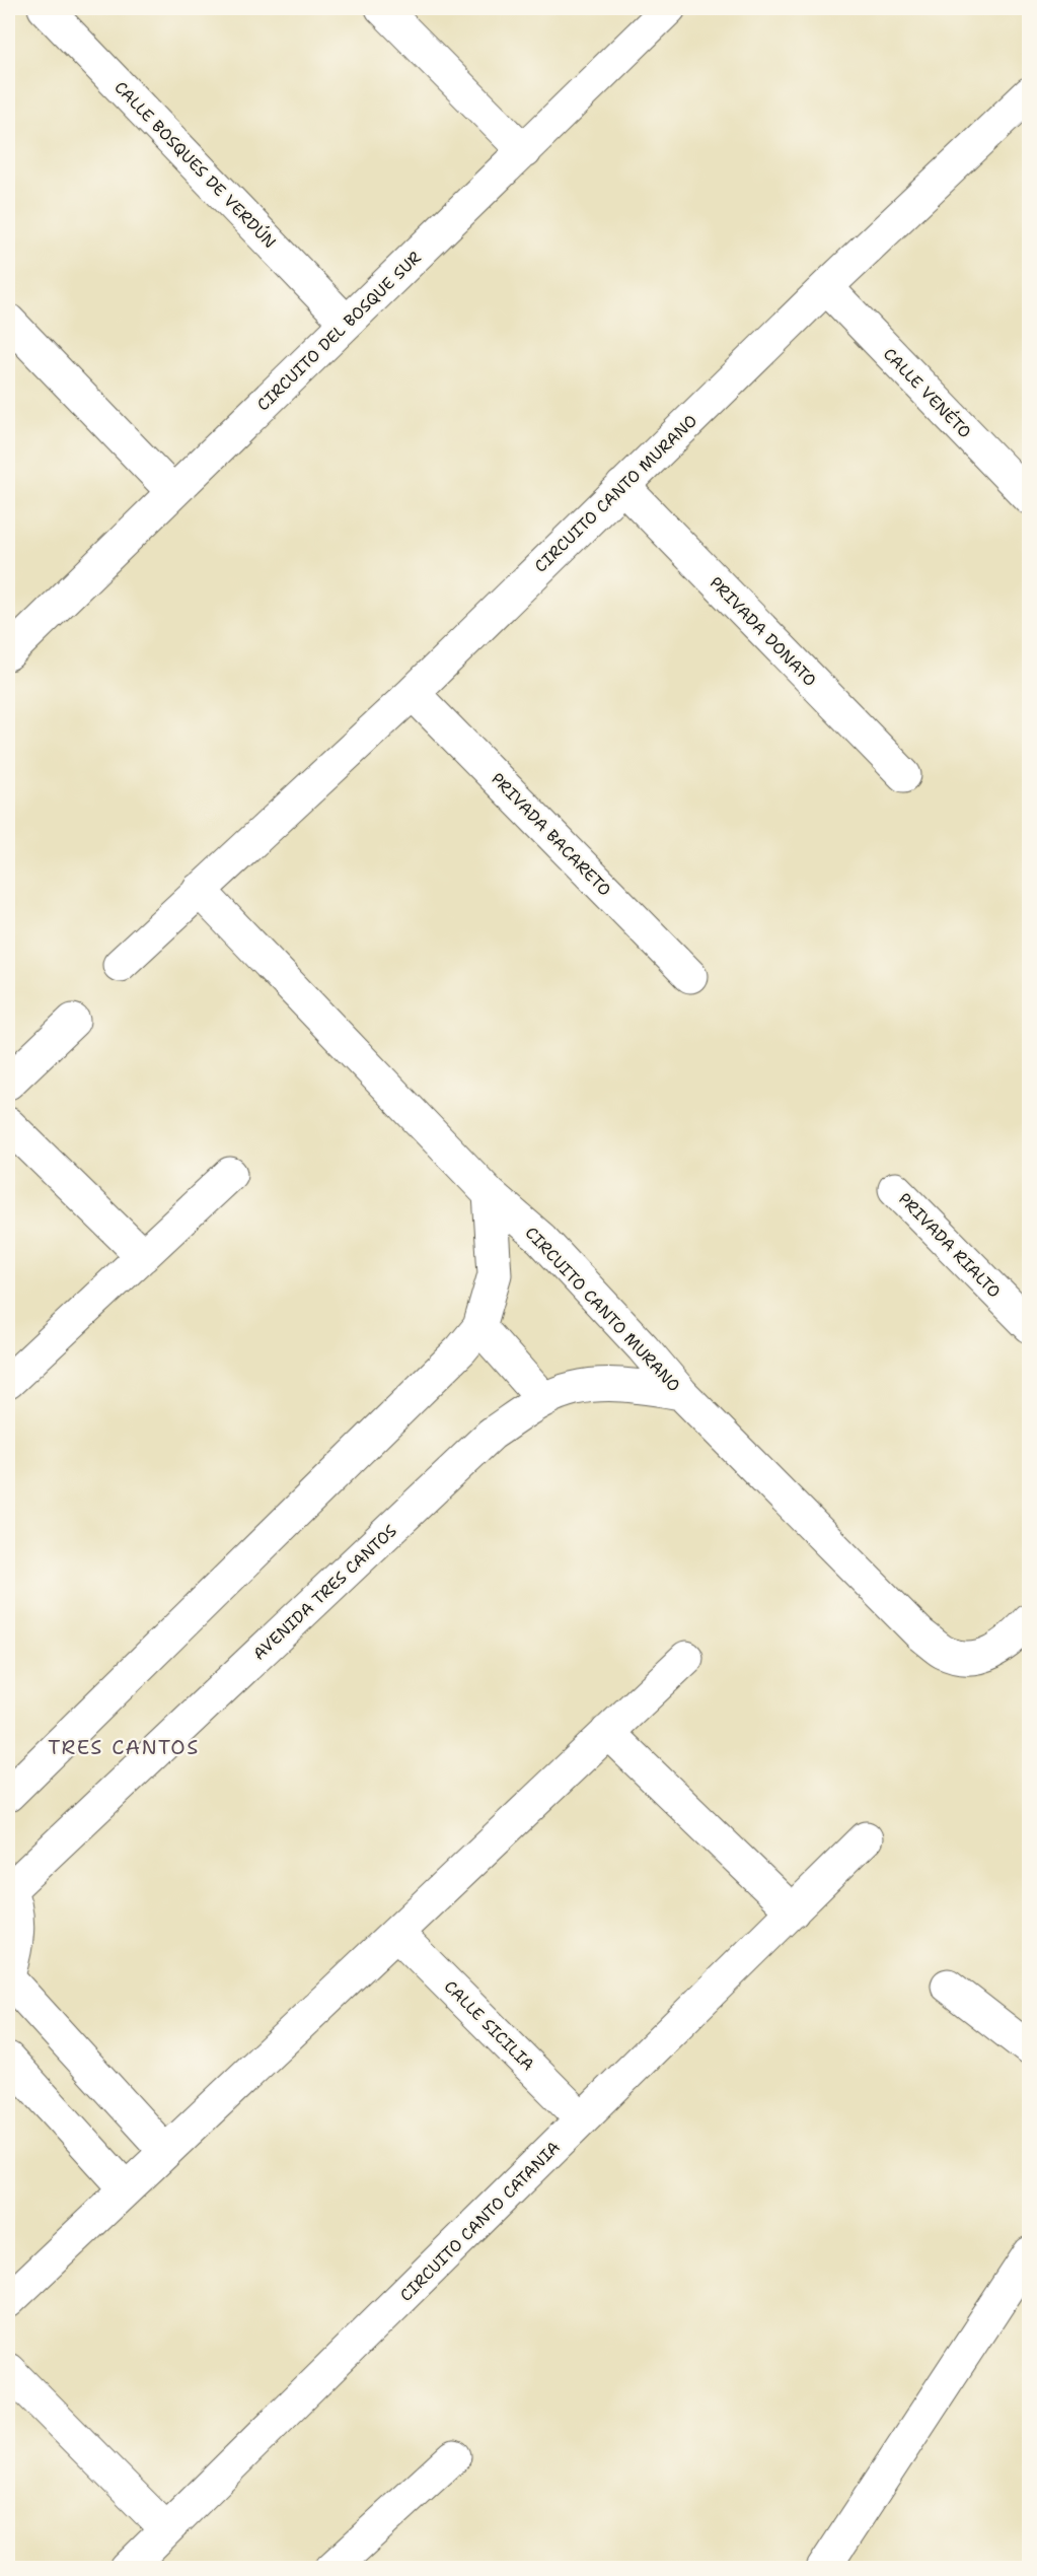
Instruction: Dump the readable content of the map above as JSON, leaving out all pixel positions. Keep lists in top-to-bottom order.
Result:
{
  "streets": {
    "street": [
      "CALLE BOSQUES DE VERDÚN",
      "CIRCUITO DEL BOSQUE SUR",
      "CALLE VENÉTO",
      "CIRCUITO CANTO MURANO",
      "PRIVADA DONATO",
      "PRIVADA BACARETO",
      "PRIVADA RIALTO",
      "AVENIDA TRES CANTOS",
      "CALLE SICILIA",
      "CIRCUITO CANTO CATANIA"
    ]
  },
  "crossings": [
    ["CALLE BOSQUES DE VERDÚN", "CIRCUITO DEL BOSQUE SUR"],
    ["CALLE VENÉTO", "CIRCUITO CANTO MURANO"],
    ["CIRCUITO CANTO MURANO", "PRIVADA DONATO"],
    ["CIRCUITO CANTO MURANO", "PRIVADA BACARETO"],
    ["CIRCUITO CANTO MURANO", "AVENIDA TRES CANTOS"],
    ["CALLE SICILIA", "CIRCUITO CANTO CATANIA"]
  ],
  "districts": ["TRES CANTOS"]
}
